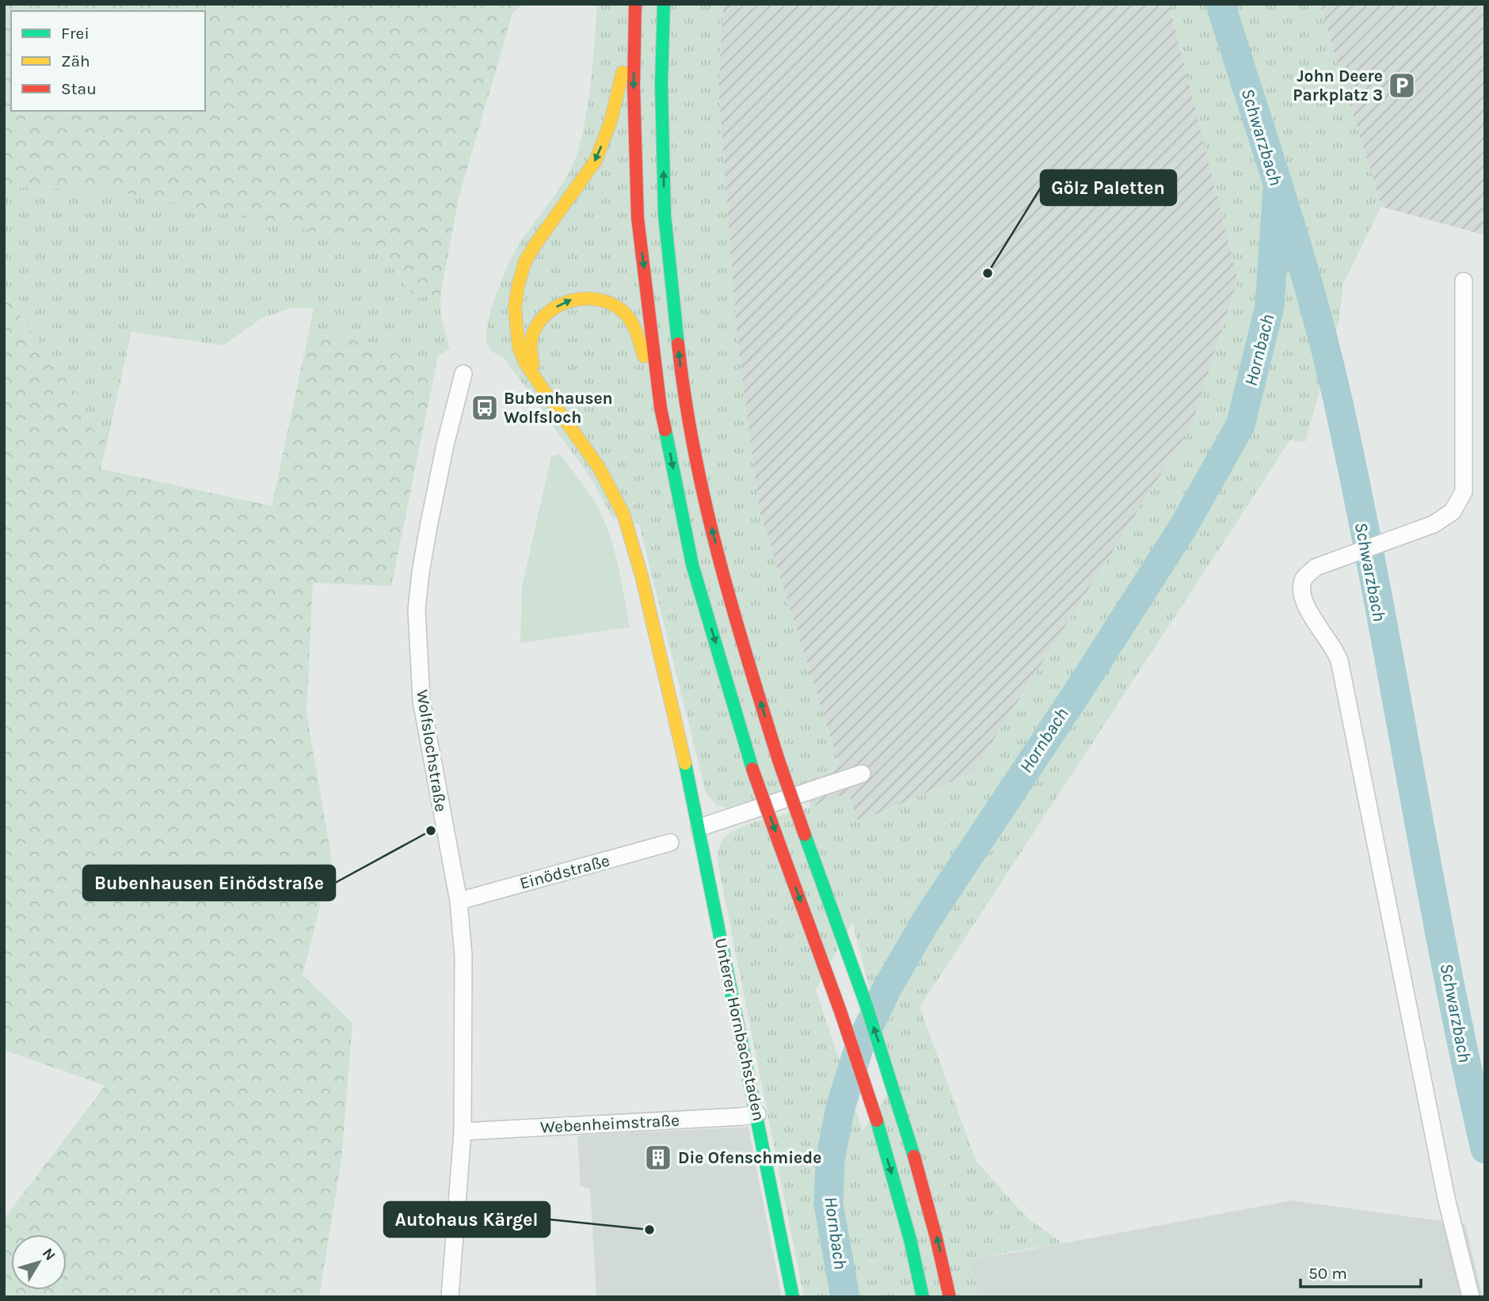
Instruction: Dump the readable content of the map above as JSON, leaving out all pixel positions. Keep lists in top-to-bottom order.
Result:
{
  "streets": {
    "main road": ["Unterer Hornbachstaden"],
    "street": ["Wolfslochstraße", "Einödstraße", "Webenheimstraße"]
  },
  "crossings": [
    ["Wolfslochstraße", "Einödstraße"],
    ["Wolfslochstraße", "Webenheimstraße"],
    ["Unterer Hornbachstaden", "Webenheimstraße"]
  ],
  "water": ["Schwarzbach", "Hornbach"],
  "places": {
    "parking": ["John Deere Parkplatz 3"],
    "other": ["Gölz Paletten", "Bubenhausen Einödstraße", "Autohaus Kärgel"],
    "bus stop": ["Bubenhausen Wolfsloch"],
    "building": ["Die Ofenschmiede"]
  },
  "legend": ["Frei", "Zäh", "Stau"],
  "scale_bar": "50 m",
  "north": "top right"
}
